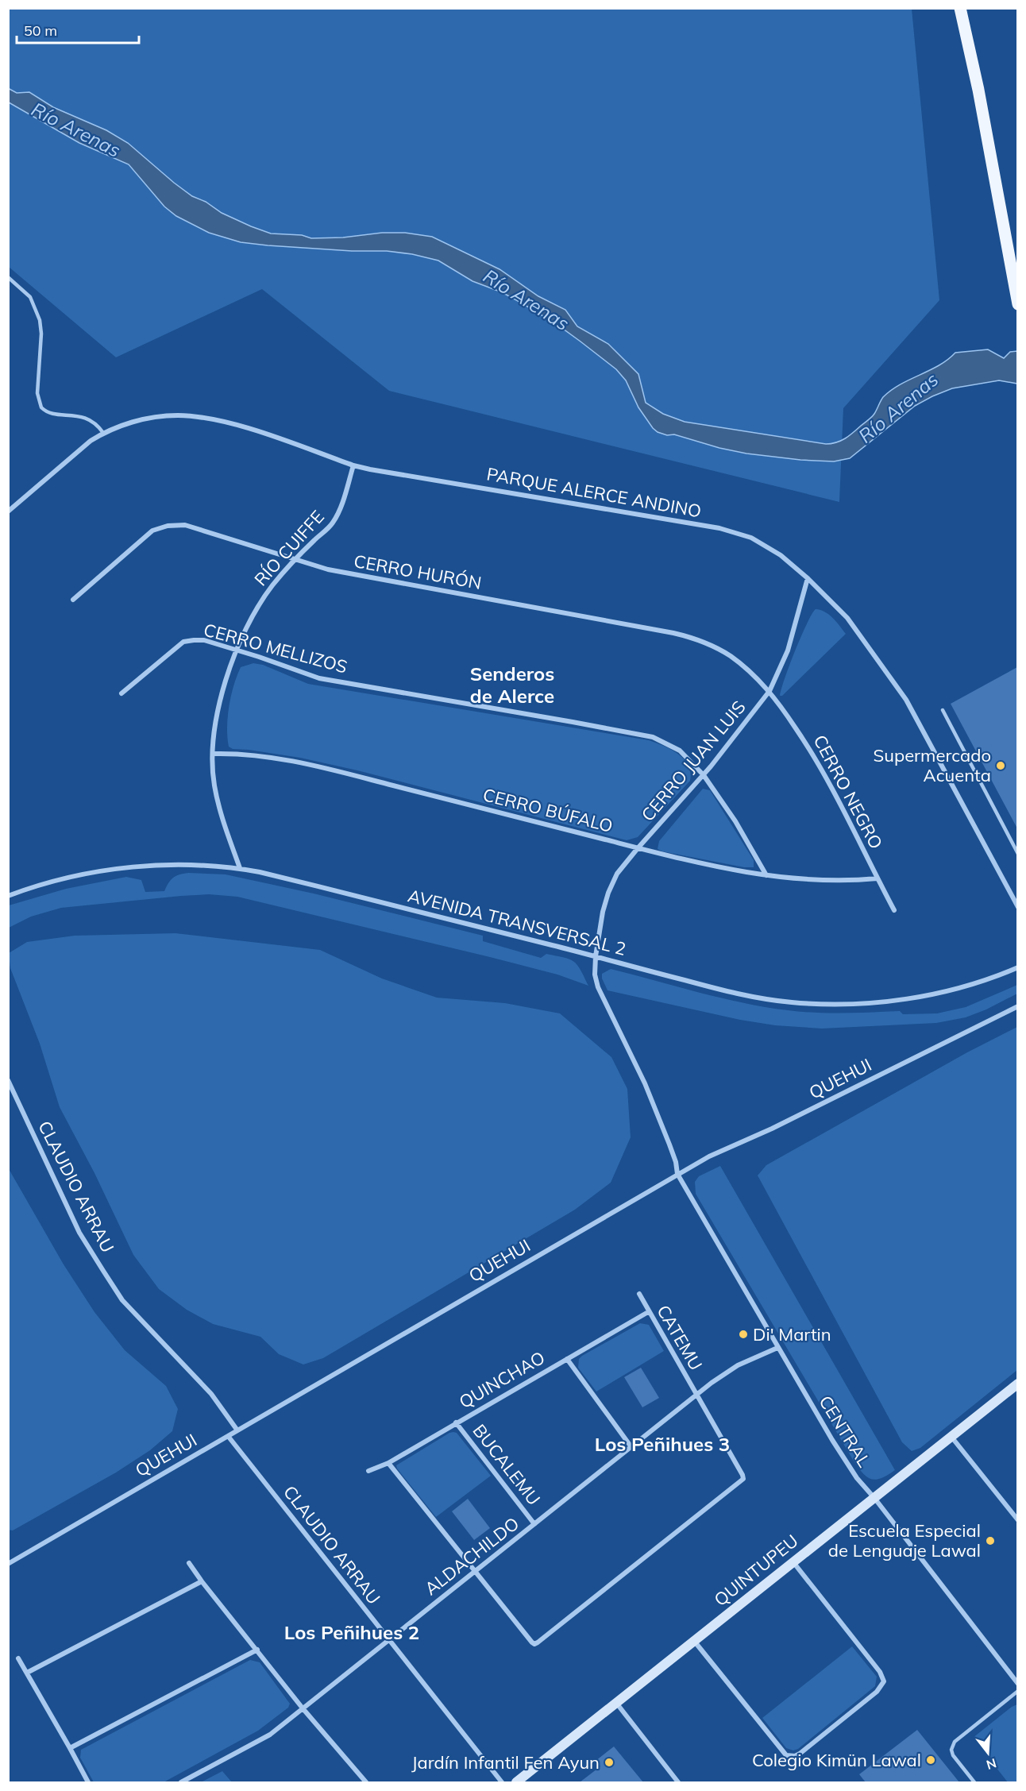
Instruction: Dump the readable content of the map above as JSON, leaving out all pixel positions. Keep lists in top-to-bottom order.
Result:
{
  "streets": {
    "street": [
      "PARQUE ALERCE ANDINO",
      "RÍO CUIFFE",
      "CERRO HURÓN",
      "CERRO MELLIZOS",
      "CERRO JUAN LUIS",
      "CERRO NEGRO",
      "CERRO BÚFALO",
      "AVENIDA TRANSVERSAL 2",
      "QUEHUI",
      "CLAUDIO ARRAU",
      "CATEMU",
      "QUINCHAO",
      "CENTRAL",
      "BUCALEMU",
      "ALDACHILDO",
      "QUINTUPEU"
    ]
  },
  "crossings": [
    ["PARQUE ALERCE ANDINO", "RÍO CUIFFE"],
    ["PARQUE ALERCE ANDINO", "CERRO JUAN LUIS"],
    ["RÍO CUIFFE", "CERRO HURÓN"],
    ["RÍO CUIFFE", "CERRO MELLIZOS"],
    ["RÍO CUIFFE", "CERRO BÚFALO"],
    ["RÍO CUIFFE", "AVENIDA TRANSVERSAL 2"],
    ["CERRO HURÓN", "CERRO JUAN LUIS"],
    ["CERRO HURÓN", "CERRO NEGRO"],
    ["CERRO MELLIZOS", "CERRO JUAN LUIS"],
    ["CERRO MELLIZOS", "CERRO BÚFALO"],
    ["CERRO JUAN LUIS", "CERRO NEGRO"],
    ["CERRO JUAN LUIS", "CERRO BÚFALO"],
    ["CERRO JUAN LUIS", "AVENIDA TRANSVERSAL 2"],
    ["CERRO JUAN LUIS", "QUEHUI"],
    ["CERRO JUAN LUIS", "CENTRAL"],
    ["CERRO NEGRO", "CERRO BÚFALO"],
    ["QUEHUI", "CLAUDIO ARRAU"],
    ["QUEHUI", "CENTRAL"],
    ["CLAUDIO ARRAU", "ALDACHILDO"],
    ["CATEMU", "QUINCHAO"],
    ["CATEMU", "ALDACHILDO"],
    ["QUINCHAO", "BUCALEMU"],
    ["CENTRAL", "ALDACHILDO"],
    ["CENTRAL", "QUINTUPEU"],
    ["BUCALEMU", "ALDACHILDO"]
  ],
  "districts": ["Senderos de Alerce", "Los Peñihues 3", "Los Peñihues 2"],
  "water": ["Río Arenas"],
  "places": [
    "Supermercado Acuenta",
    "Di' Martin",
    "Escuela Especial de Lenguaje Lawal",
    "Colegio Kimün Lawal",
    "Jardín Infantil Fen Ayun"
  ],
  "scale_bar": "50 m",
  "north": "bottom"
}
